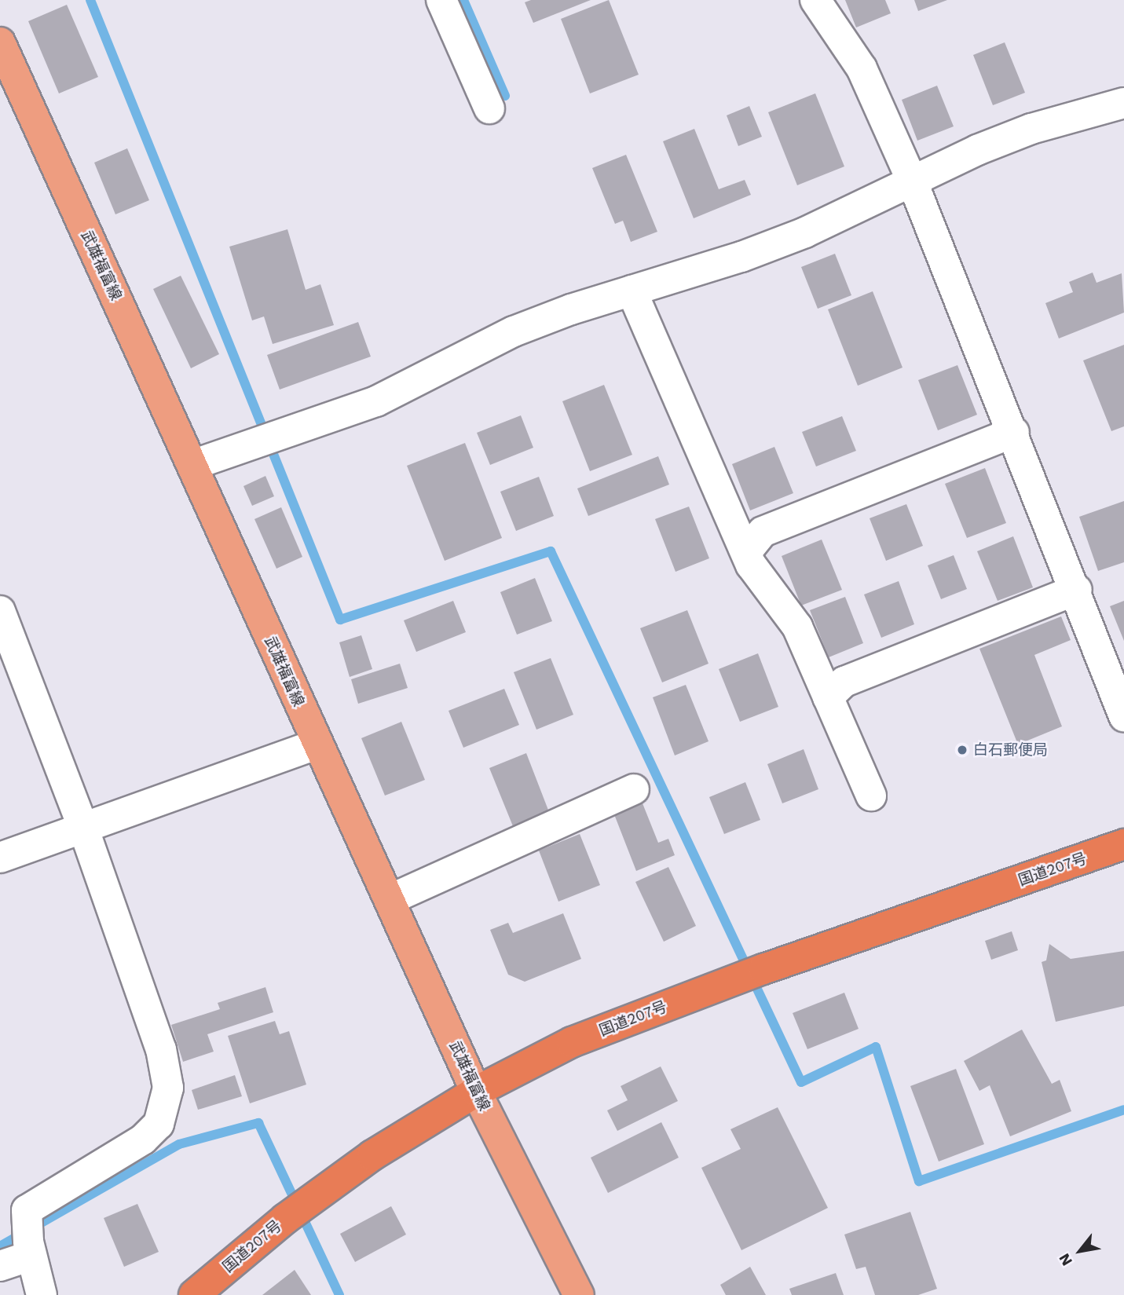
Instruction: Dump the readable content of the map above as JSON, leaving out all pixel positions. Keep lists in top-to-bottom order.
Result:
{
  "streets": {
    "highway": ["国道207号"],
    "main road": ["武雄福富線"]
  },
  "crossings": [
    ["武雄福富線", "国道207号"]
  ],
  "places": ["白石郵便局"],
  "north": "bottom left"
}
